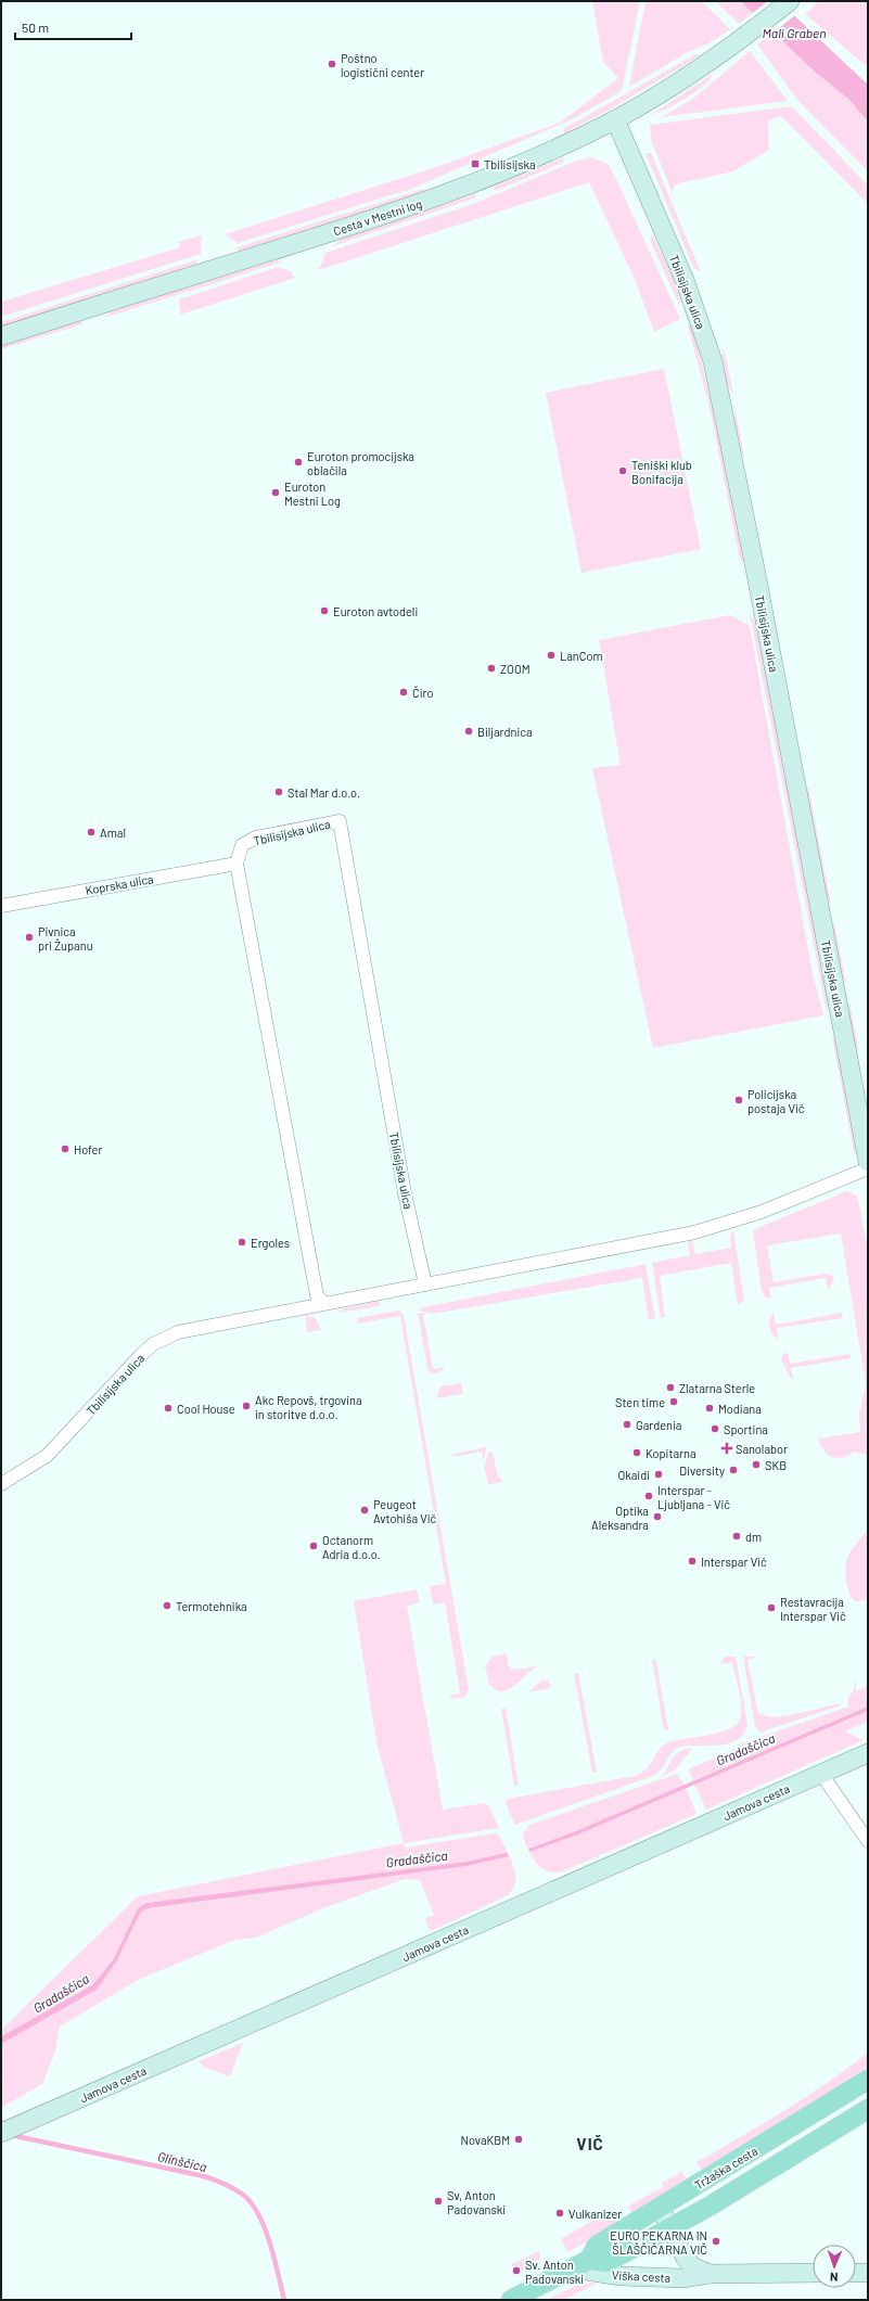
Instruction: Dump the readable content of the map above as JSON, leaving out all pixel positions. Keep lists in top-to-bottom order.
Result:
{
  "streets": {
    "main road": ["Tržaška cesta"],
    "street": [
      "Cesta v Mestni log",
      "Tbilisijska ulica",
      "Koprska ulica",
      "Jamova cesta",
      "Viška cesta"
    ]
  },
  "crossings": [
    ["Cesta v Mestni log", "Tbilisijska ulica"],
    ["Tbilisijska ulica", "Koprska ulica"],
    ["Tržaška cesta", "Viška cesta"]
  ],
  "districts": ["VIČ"],
  "water": ["Mali Graben", "Gradaščica", "Glinščica"],
  "places": {
    "other": [
      "Poštno logistični center",
      "Euroton promocijska oblačila",
      "Teniški klub Bonifacija",
      "Euroton Mestni Log",
      "Euroton avtodeli",
      "LanCom",
      "ZOOM",
      "Čiro",
      "Biljardnica",
      "Stal Mar d.o.o.",
      "Amal",
      "Pivnica pri Županu",
      "Policijska postaja Vič",
      "Hofer",
      "Ergoles",
      "Zlatarna Sterle",
      "Sten time",
      "Akc Repovš, trgovina in storitve d.o.o.",
      "Cool House",
      "Modiana",
      "Gardenia",
      "Sportina",
      "Kopitarna",
      "SKB",
      "Diversity",
      "Okaidi",
      "Interspar - Ljubljana - Vič",
      "Peugeot Avtohiša Vič",
      "Optika Aleksandra",
      "dm",
      "Octanorm Adria d.o.o.",
      "Interspar Vič",
      "Termotehnika",
      "Restavracija Interspar Vič",
      "NovaKBM",
      "Sv, Anton Padovanski",
      "Vulkanizer",
      "EURO PEKARNA IN ŠLAŠČIČARNA VIČ",
      "Sv. Anton Padovanski"
    ],
    "transit": ["Tbilisijska"],
    "health": ["Sanolabor"]
  },
  "scale_bar": "50 m",
  "north": "bottom"
}
